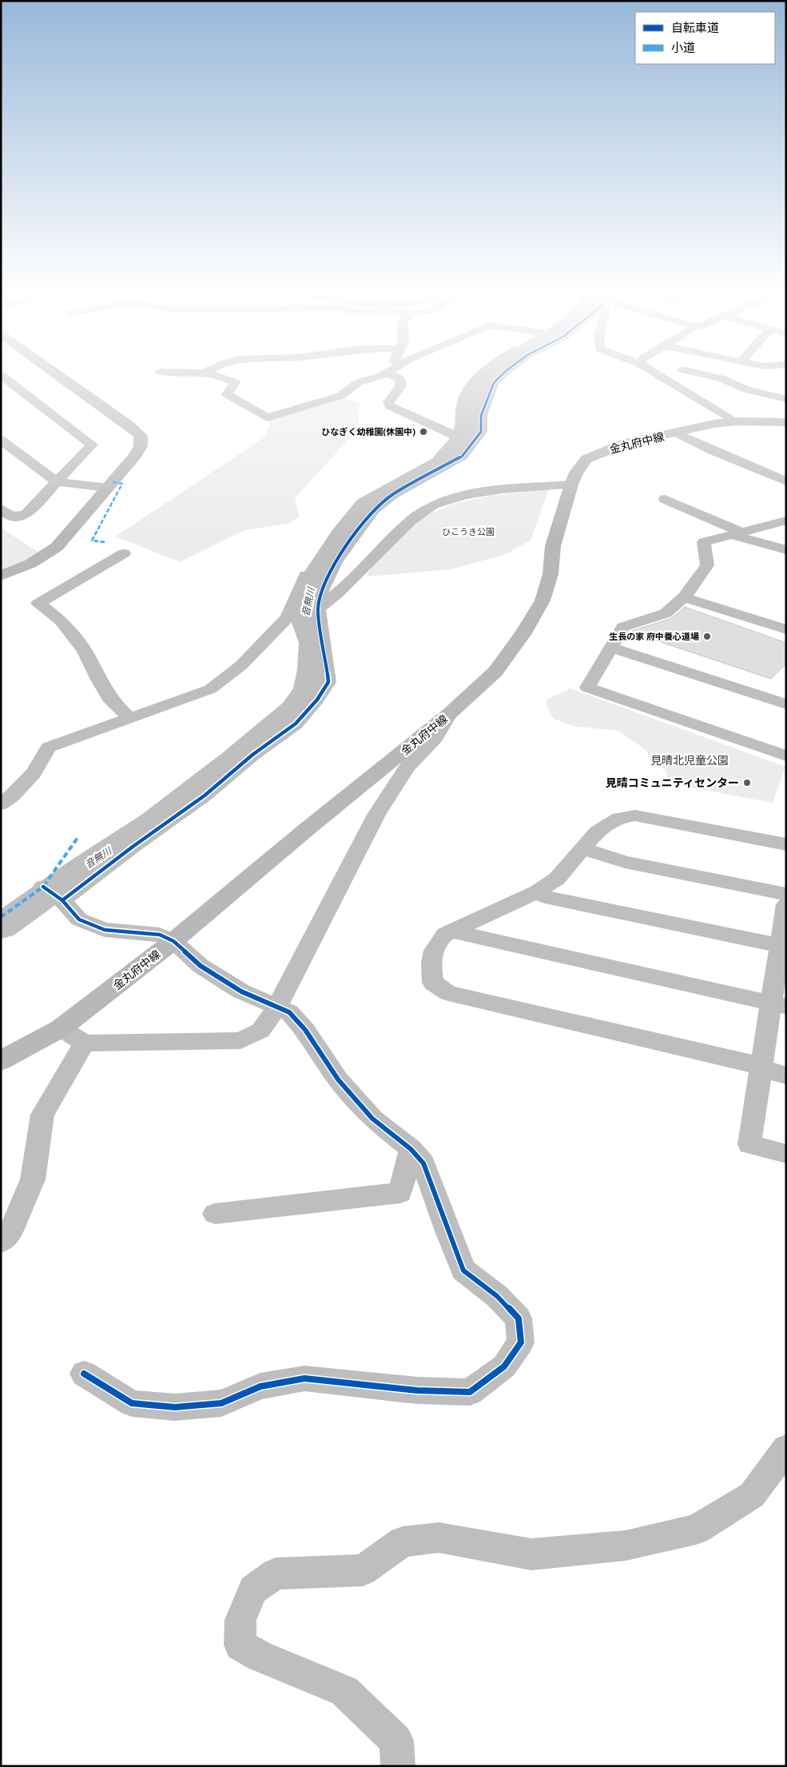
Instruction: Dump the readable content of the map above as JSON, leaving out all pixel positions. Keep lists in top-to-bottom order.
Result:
{
  "streets": {
    "street": ["金丸府中線"]
  },
  "water": ["音無川"],
  "parks": ["ひこうき公園", "見晴北児童公園"],
  "places": ["ひなぎく幼稚園(休園中)", "生長の家 府中養心道場", "見晴コミュニティセンター"],
  "legend": ["自転車道", "小道"]
}
